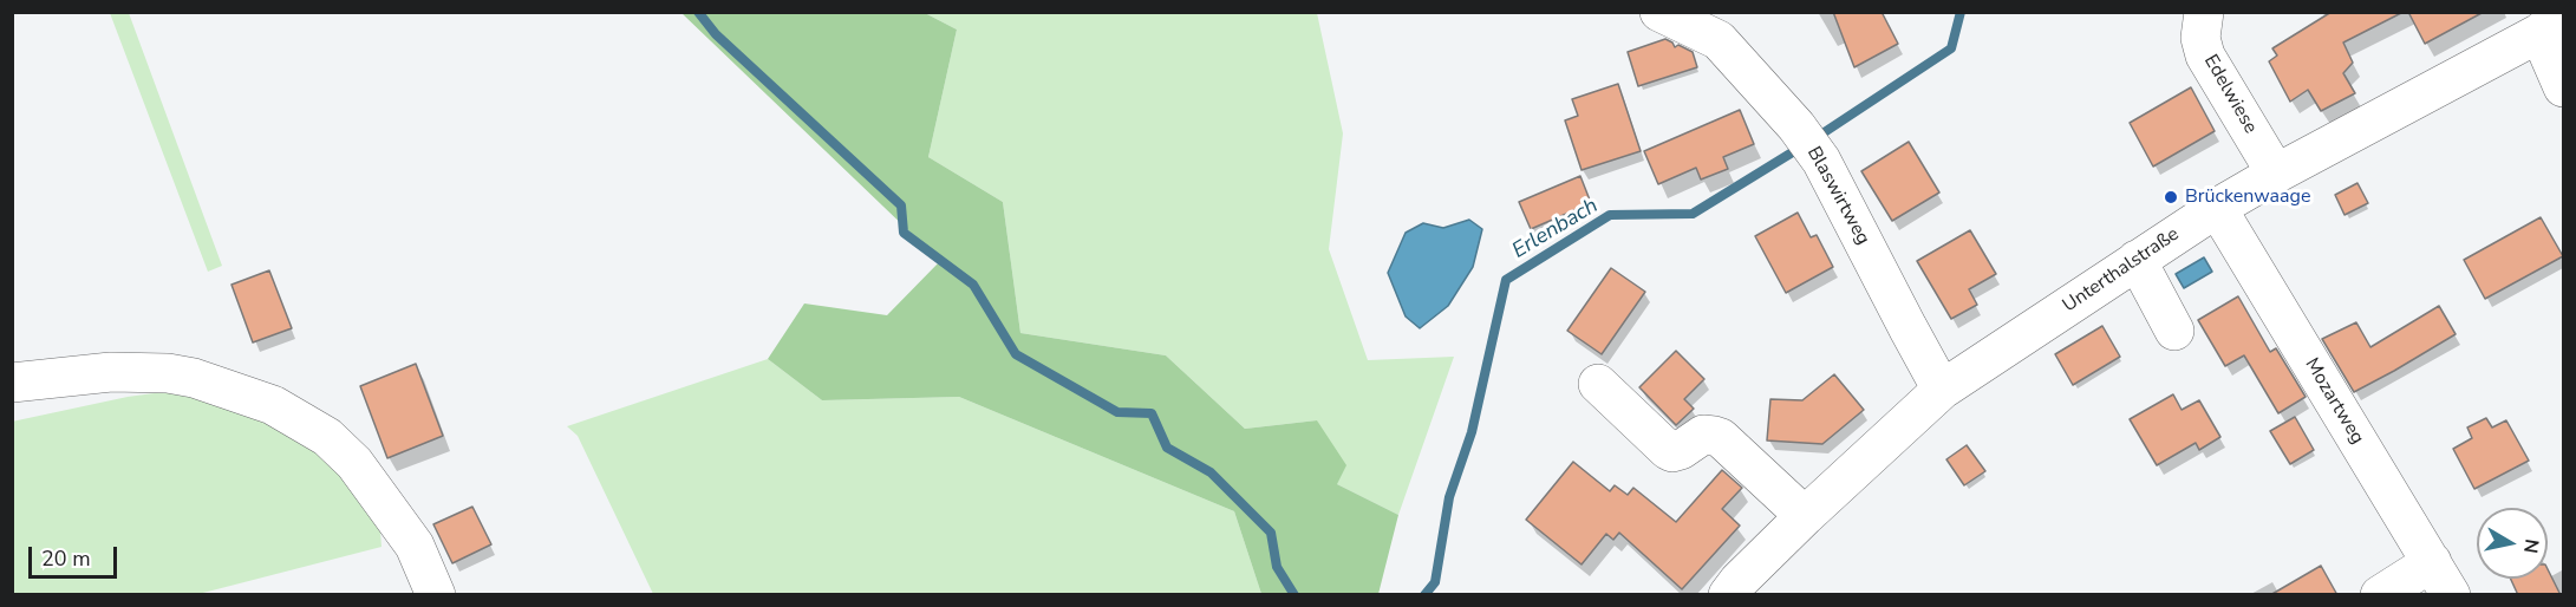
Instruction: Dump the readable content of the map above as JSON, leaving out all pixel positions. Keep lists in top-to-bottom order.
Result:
{
  "streets": {
    "street": [
      "Edelwiese",
      "Blaswirtweg",
      "Unterthalstraße",
      "Mozartweg"
    ]
  },
  "crossings": [
    ["Edelwiese", "Unterthalstraße"],
    ["Blaswirtweg", "Unterthalstraße"],
    ["Unterthalstraße", "Mozartweg"]
  ],
  "water": ["Erlenbach"],
  "places": ["Brückenwaage"],
  "scale_bar": "20 m",
  "north": "right"
}
